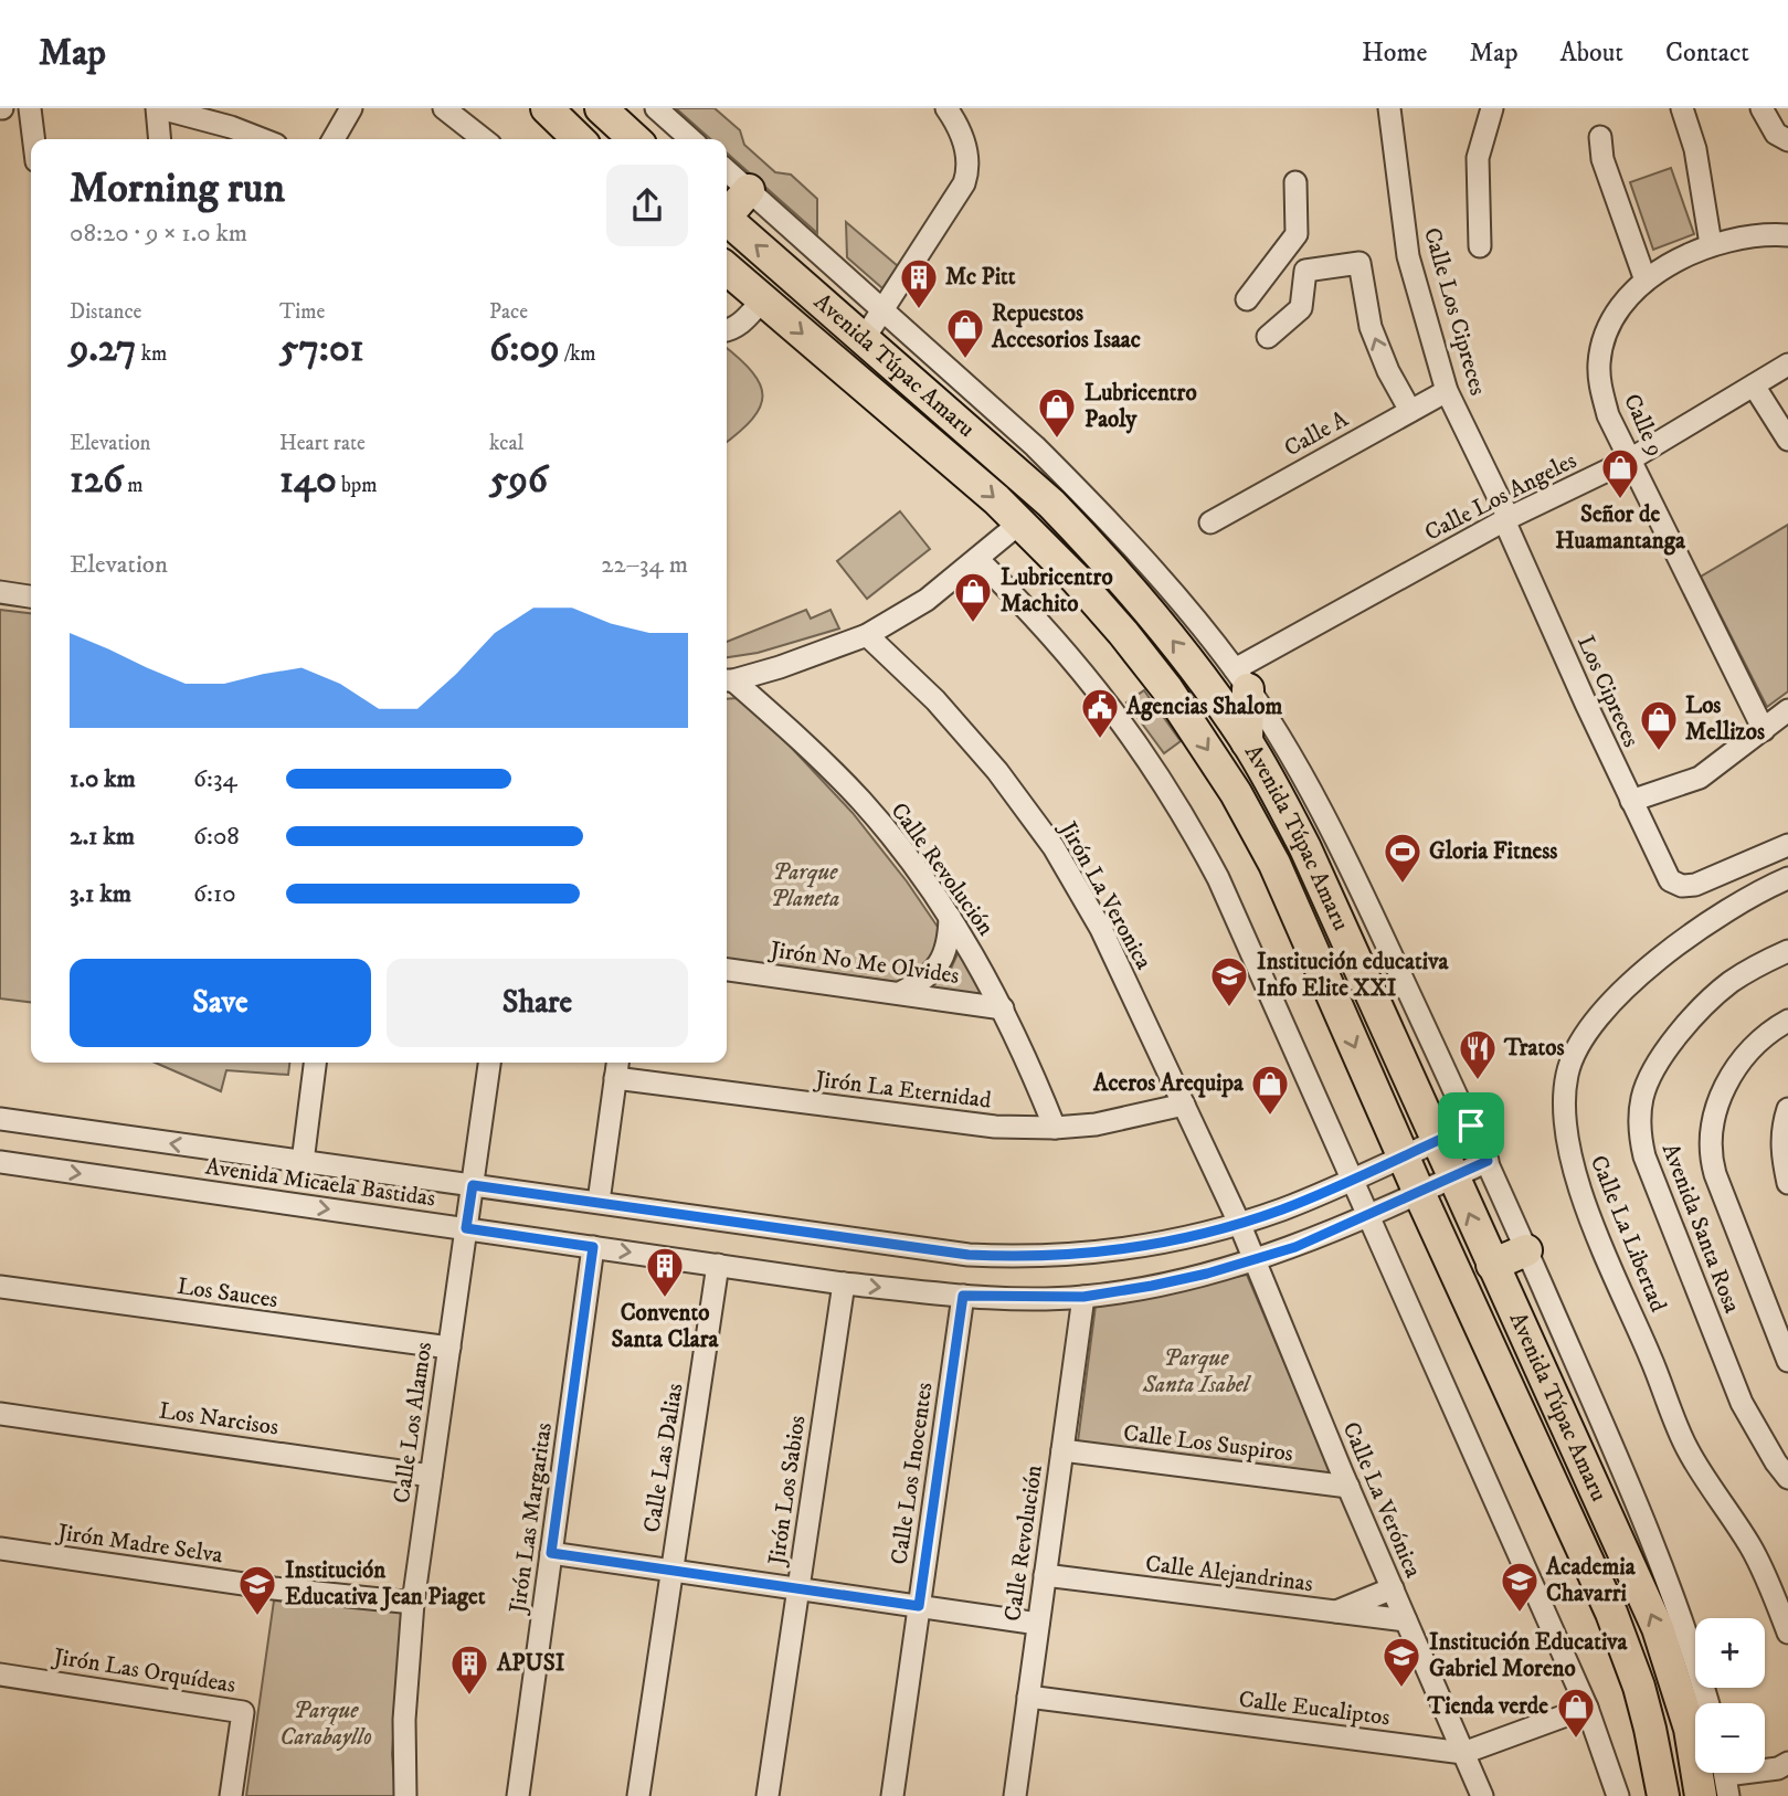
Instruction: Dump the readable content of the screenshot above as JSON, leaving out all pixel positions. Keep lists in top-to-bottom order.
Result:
{
  "streets": {
    "highway": ["Avenida Túpac Amaru"],
    "street": [
      "Calle Los Cipreces",
      "Calle 9",
      "Calle A",
      "Calle Los Angeles",
      "Los Cipreces",
      "Calle Revolución",
      "Jirón La Veronica",
      "Jirón No Me Olvides",
      "Jirón La Eternidad",
      "Avenida Micaela Bastidas",
      "Avenida Santa Rosa",
      "Calle La Libertad",
      "Los Sauces",
      "Los Narcisos",
      "Calle Los Alamos",
      "Calle Los Suspiros",
      "Calle Las Dalias",
      "Calle Los Inocentes",
      "Jirón Los Sabios",
      "Calle La Verónica",
      "Jirón Las Margaritas",
      "Jirón Madre Selva",
      "Calle Alejandrinas",
      "Jirón Las Orquídeas",
      "Calle Eucaliptos"
    ]
  },
  "crossings": [
    ["Calle Los Cipreces", "Calle A"],
    ["Calle Los Cipreces", "Calle Los Angeles"],
    ["Calle Los Cipreces", "Los Cipreces"],
    ["Avenida Túpac Amaru", "Calle Los Angeles"],
    ["Avenida Túpac Amaru", "Avenida Micaela Bastidas"],
    ["Calle 9", "Calle Los Angeles"],
    ["Calle Los Angeles", "Los Cipreces"],
    ["Calle Revolución", "Jirón No Me Olvides"],
    ["Calle Revolución", "Jirón La Eternidad"],
    ["Calle Revolución", "Avenida Micaela Bastidas"],
    ["Calle Revolución", "Calle Los Suspiros"],
    ["Calle Revolución", "Calle Alejandrinas"],
    ["Calle Revolución", "Calle Eucaliptos"],
    ["Jirón La Veronica", "Jirón La Eternidad"],
    ["Jirón La Veronica", "Avenida Micaela Bastidas"],
    ["Jirón La Veronica", "Calle La Verónica"],
    ["Avenida Micaela Bastidas", "Calle Los Alamos"],
    ["Avenida Micaela Bastidas", "Calle Las Dalias"],
    ["Avenida Micaela Bastidas", "Calle Los Inocentes"],
    ["Avenida Micaela Bastidas", "Jirón Los Sabios"],
    ["Avenida Micaela Bastidas", "Calle La Verónica"],
    ["Avenida Micaela Bastidas", "Jirón Las Margaritas"],
    ["Los Sauces", "Calle Los Alamos"],
    ["Los Narcisos", "Calle Los Alamos"],
    ["Calle Los Alamos", "Jirón Madre Selva"],
    ["Calle Los Suspiros", "Calle La Verónica"],
    ["Calle La Verónica", "Calle Alejandrinas"],
    ["Calle La Verónica", "Calle Eucaliptos"]
  ],
  "parks": ["Parque Planeta", "Parque Santa Isabel", "Parque Carabayllo"],
  "places": {
    "building": ["Mc Pitt", "Convento Santa Clara", "APUSI"],
    "shop": [
      "Repuestos Accesorios Isaac",
      "Lubricentro Paoly",
      "Señor de Huamantanga",
      "Lubricentro Machito",
      "Los Mellizos",
      "Aceros Arequipa",
      "Tienda verde"
    ],
    "public building": ["Agencias Shalom"],
    "sports": ["Gloria Fitness"],
    "school or university": [
      "Institución educativa Info Elite XXI",
      "Academia Chavarri",
      "Institución Educativa Jean Piaget",
      "Institución Educativa Gabriel Moreno"
    ],
    "restaurant": ["Tratos"]
  },
  "page": {
    "header": "Map",
    "nav": [
      "Home",
      "Map",
      "About",
      "Contact"
    ],
    "heading": ["Morning run", "08:20 · 9 × 1.0 km"],
    "stats": [
      ["Distance", "9.27 km"],
      ["Time", "57:01"],
      ["Pace", "6:09 /km"],
      ["Elevation", "126 m"],
      ["Heart rate", "140 bpm"],
      ["kcal", "596"]
    ],
    "chart": ["Elevation", "22–34 m"],
    "list": [
      {
        "name": "1.0 km",
        "note": "6:34"
      },
      {
        "name": "2.1 km",
        "note": "6:08"
      },
      {
        "name": "3.1 km",
        "note": "6:10"
      }
    ],
    "buttons": ["Save", "Share"],
    "map_buttons": ["+", "−"]
  }
}
